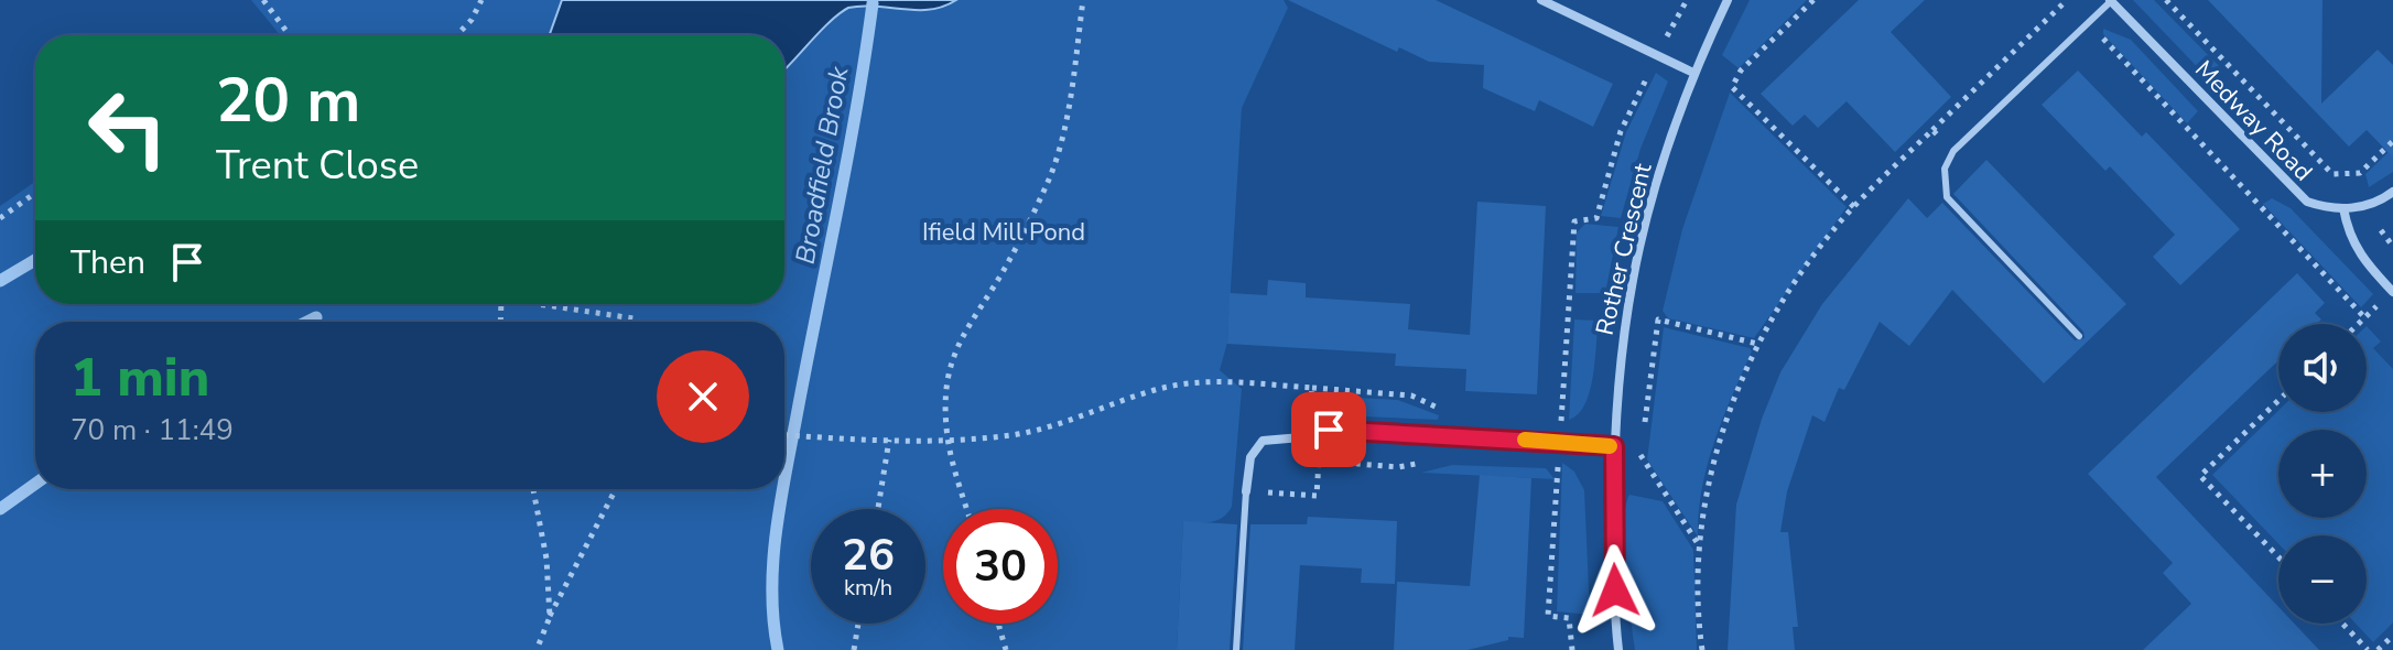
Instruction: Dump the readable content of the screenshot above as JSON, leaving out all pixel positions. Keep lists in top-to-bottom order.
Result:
{
  "streets": {
    "street": ["Medway Road", "Rother Crescent"]
  },
  "water": ["Broadfield Brook"],
  "parks": ["Ifield Mill Pond"],
  "page": {
    "turn": ["20 m", "Trent Close"],
    "then": "Then",
    "heading": ["1 min", "70 m · 11:49"],
    "map_buttons": ["+", "−"],
    "speed": "26 km/h",
    "limit": "30"
  }
}
